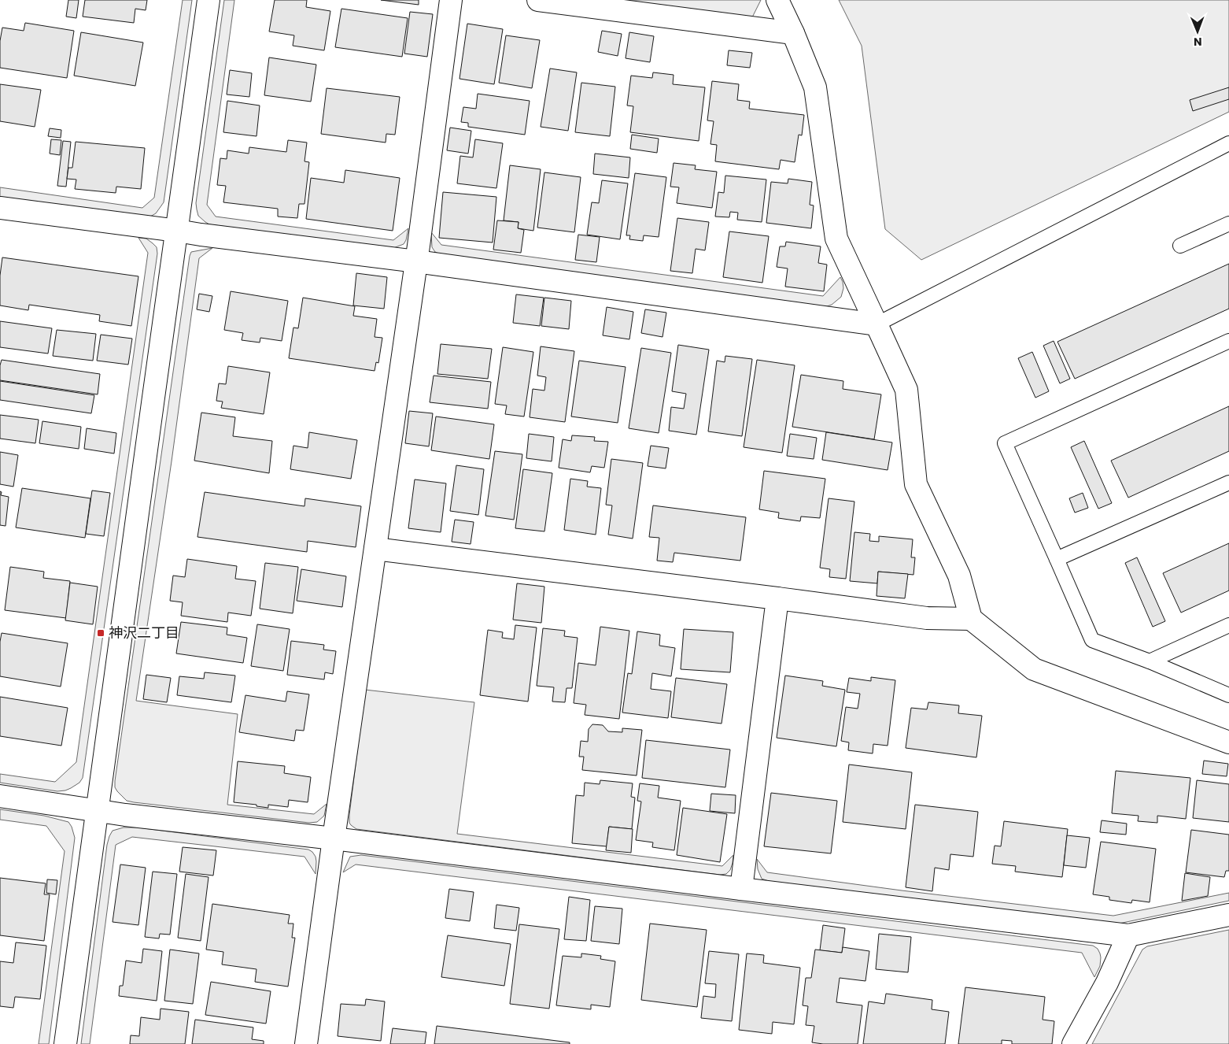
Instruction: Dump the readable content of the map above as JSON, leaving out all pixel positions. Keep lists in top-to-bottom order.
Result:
{
  "places": {
    "transit": ["神沢二丁目"]
  },
  "north": "bottom"
}
